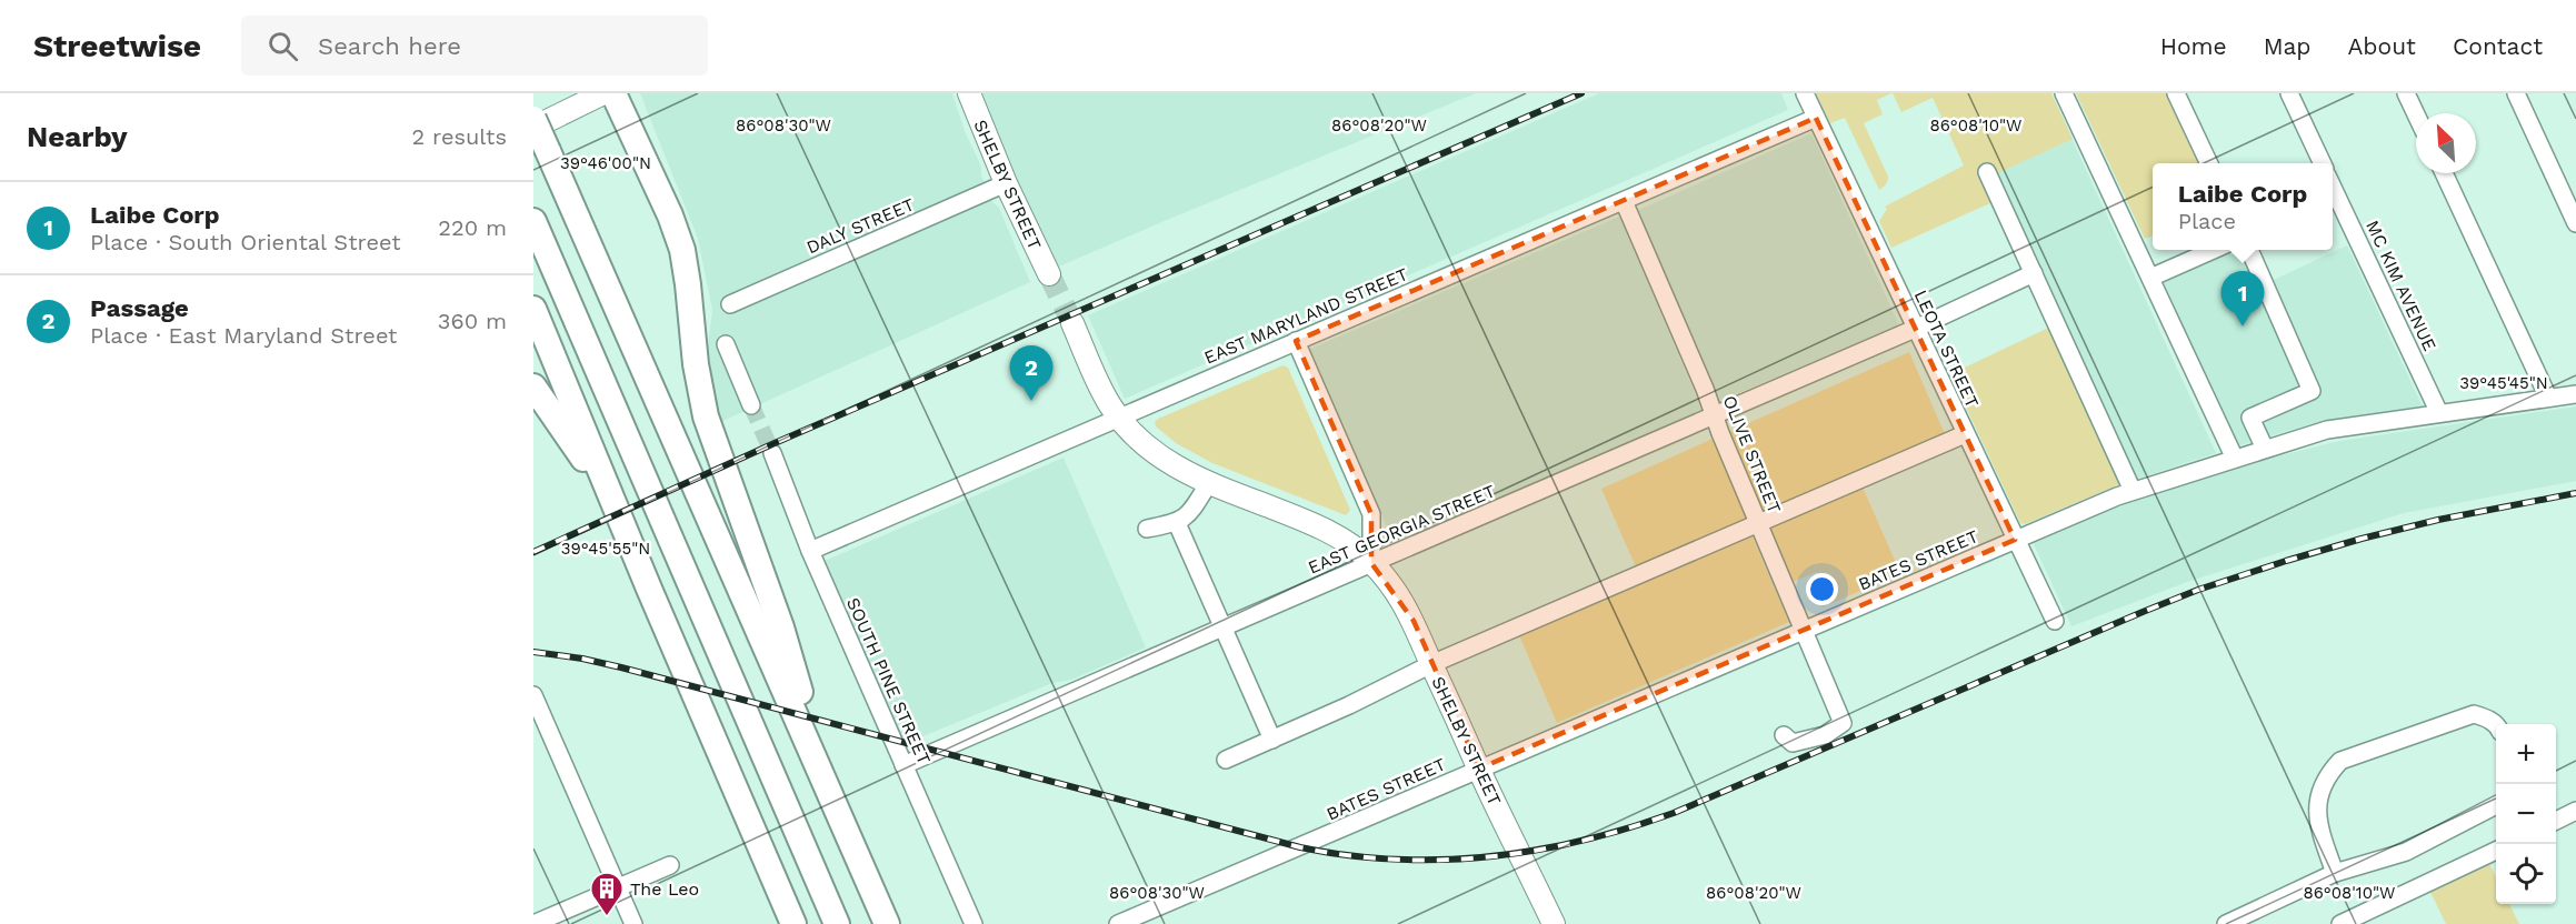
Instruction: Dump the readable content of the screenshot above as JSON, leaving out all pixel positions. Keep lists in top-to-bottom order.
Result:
{
  "streets": {
    "main road": ["SHELBY STREET"],
    "street": [
      "DALY STREET",
      "MC KIM AVENUE",
      "EAST MARYLAND STREET",
      "LEOTA STREET",
      "OLIVE STREET",
      "EAST GEORGIA STREET",
      "BATES STREET",
      "SOUTH PINE STREET"
    ]
  },
  "crossings": [
    ["SHELBY STREET", "DALY STREET"],
    ["SHELBY STREET", "EAST MARYLAND STREET"],
    ["SHELBY STREET", "EAST GEORGIA STREET"],
    ["SHELBY STREET", "BATES STREET"],
    ["MC KIM AVENUE", "BATES STREET"],
    ["EAST MARYLAND STREET", "LEOTA STREET"],
    ["EAST MARYLAND STREET", "OLIVE STREET"],
    ["EAST MARYLAND STREET", "SOUTH PINE STREET"],
    ["LEOTA STREET", "EAST GEORGIA STREET"],
    ["LEOTA STREET", "BATES STREET"],
    ["OLIVE STREET", "EAST GEORGIA STREET"],
    ["OLIVE STREET", "BATES STREET"],
    ["EAST GEORGIA STREET", "SOUTH PINE STREET"]
  ],
  "places": {
    "building": ["The Leo"]
  },
  "north": "top left",
  "page": {
    "header": "Streetwise",
    "search": "Search here",
    "nav": [
      "Home",
      "Map",
      "About",
      "Contact"
    ],
    "heading": ["Nearby", "2 results"],
    "popup": ["Laibe Corp", "Place"],
    "list": [
      {
        "mark": "1",
        "name": "Laibe Corp",
        "note": "Place · South Oriental Street",
        "value": "220 m"
      },
      {
        "mark": "2",
        "name": "Passage",
        "note": "Place · East Maryland Street",
        "value": "360 m"
      }
    ],
    "pins": ["1", "2"],
    "map_buttons": ["+", "−"]
  },
  "coordinates": [
    "86°08'30\"W",
    "86°08'20\"W",
    "86°08'10\"W",
    "39°46'00\"N",
    "39°45'45\"N",
    "39°45'55\"N"
  ]
}
